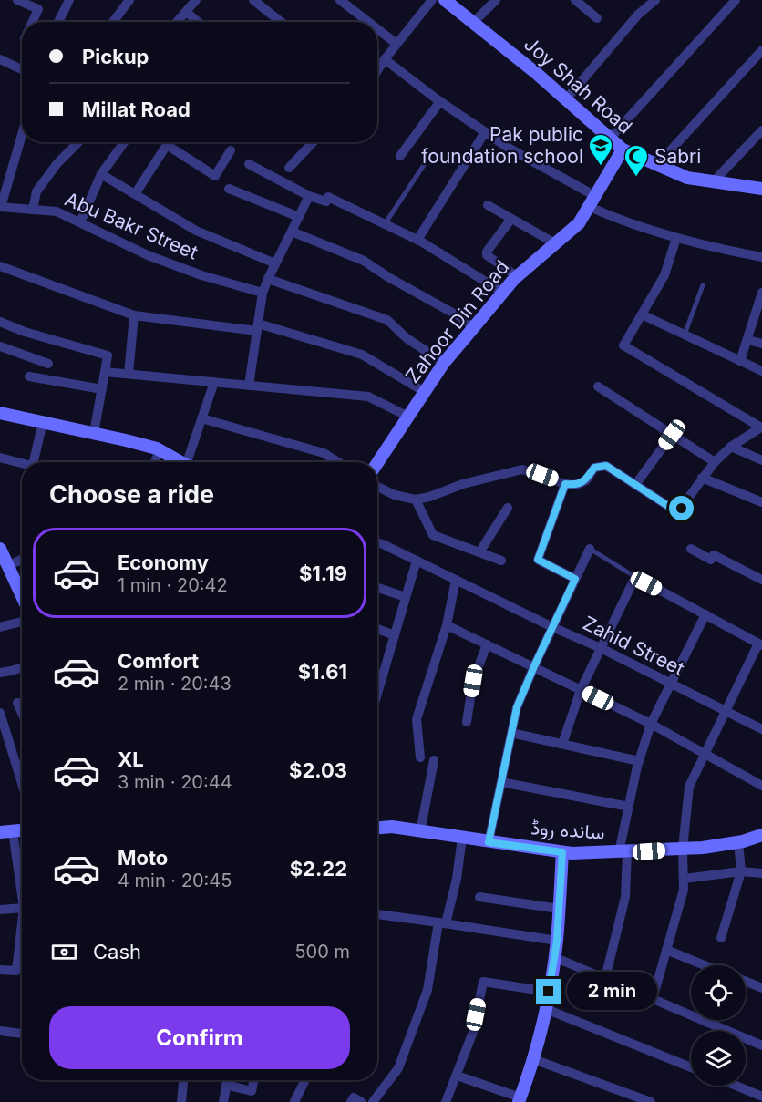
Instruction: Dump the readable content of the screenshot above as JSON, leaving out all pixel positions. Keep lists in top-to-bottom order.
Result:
{
  "streets": {
    "street": [
      "Joy Shah Road",
      "Abu Bakr Street",
      "Zahoor Din Road",
      "Zahid Street",
      "ساندہ روڈ"
    ]
  },
  "crossings": [
    ["Joy Shah Road", "Zahoor Din Road"]
  ],
  "places": {
    "school or university": ["Pak public foundation school"],
    "mosque": ["Sabri"]
  },
  "page": {
    "banner": ["Pickup", "Millat Road"],
    "heading": "Choose a ride",
    "list": [
      {
        "name": "Economy",
        "note": "1 min · 20:42",
        "value": "$1.19"
      },
      {
        "name": "Comfort",
        "note": "2 min · 20:43",
        "value": "$1.61"
      },
      {
        "name": "XL",
        "note": "3 min · 20:44",
        "value": "$2.03"
      },
      {
        "name": "Moto",
        "note": "4 min · 20:45",
        "value": "$2.22"
      }
    ],
    "pay": ["Cash", "500 m"],
    "bubble": "2 min",
    "buttons": "Confirm"
  }
}
